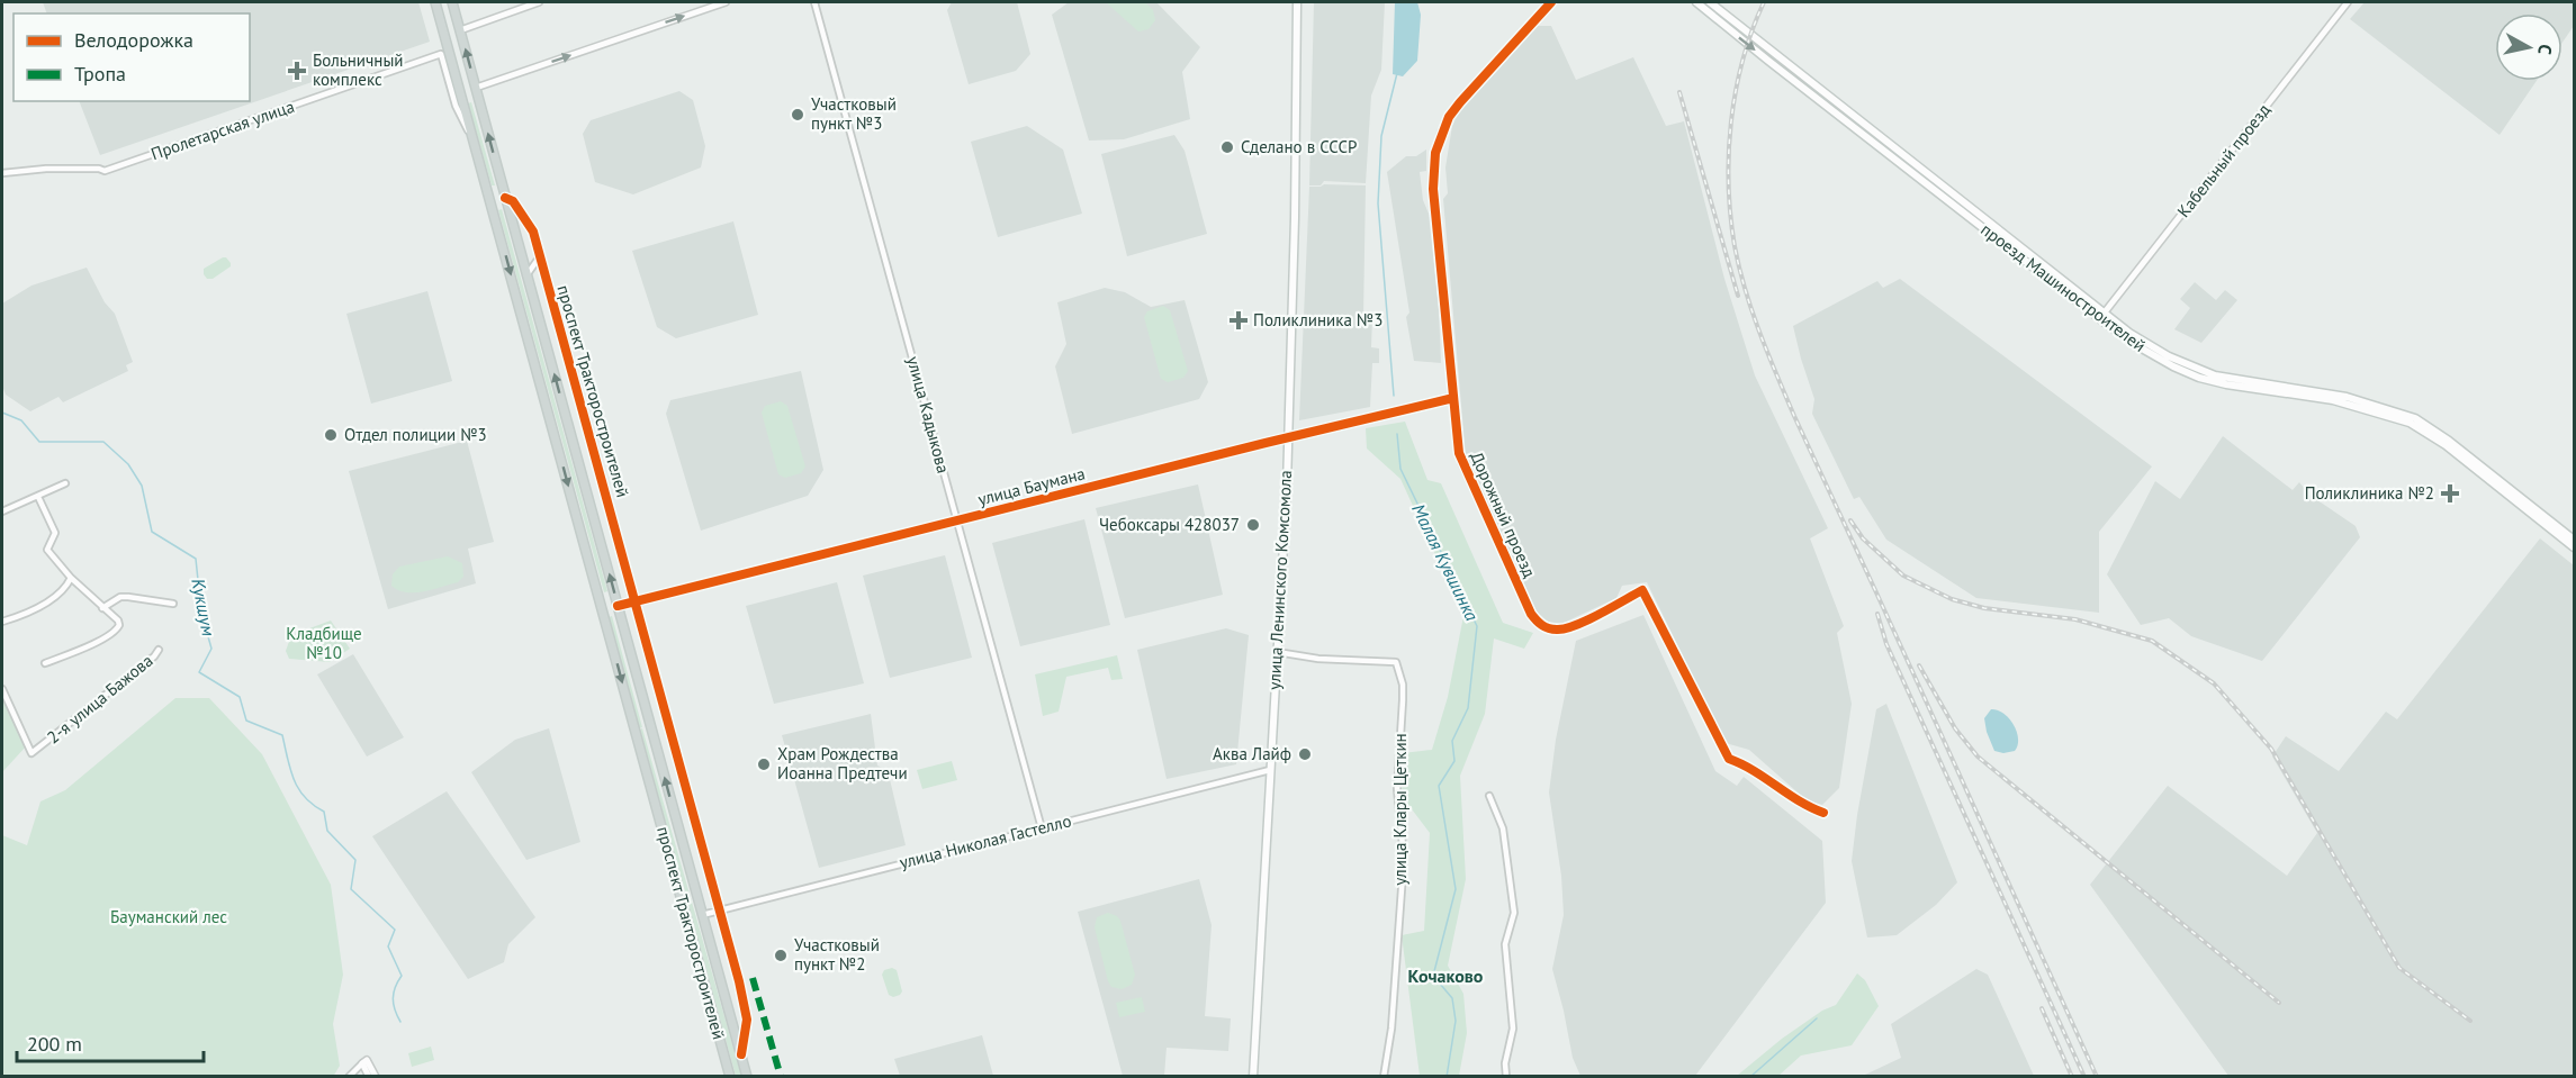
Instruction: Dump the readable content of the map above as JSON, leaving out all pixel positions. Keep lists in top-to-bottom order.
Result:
{
  "streets": {
    "main road": ["проезд Машиностроителей", "проспект Тракторостроителей", "улица Ленинского Комсомола"],
    "street": [
      "Пролетарская улица",
      "Кабельный проезд",
      "улица Кадыкова",
      "улица Баумана",
      "Дорожный проезд",
      "2-я улица Бажова",
      "улица Клары Цеткин",
      "улица Николая Гастелло"
    ]
  },
  "crossings": [
    ["Кабельный проезд", "проезд Машиностроителей"],
    ["проспект Тракторостроителей", "улица Баумана"],
    ["проспект Тракторостроителей", "улица Николая Гастелло"],
    ["улица Кадыкова", "улица Баумана"],
    ["улица Кадыкова", "улица Николая Гастелло"],
    ["улица Баумана", "Дорожный проезд"],
    ["улица Баумана", "улица Ленинского Комсомола"],
    ["улица Ленинского Комсомола", "улица Клары Цеткин"],
    ["улица Ленинского Комсомола", "улица Николая Гастелло"]
  ],
  "districts": ["Кочаково"],
  "water": ["Малая Кувшинка", "Кукшум"],
  "parks": ["Кладбище №10", "Бауманский лес"],
  "places": {
    "health": ["Больничный комплекс", "Поликлиника №3", "Поликлиника №2"],
    "other": [
      "Участковый пункт №3",
      "Сделано в СССР",
      "Отдел полиции №3",
      "Чебоксары 428037",
      "Аква Лайф",
      "Храм Рождества Иоанна Предтечи",
      "Участковый пункт №2"
    ]
  },
  "legend": ["Велодорожка", "Тропа"],
  "scale_bar": "200 m",
  "north": "right"
}
